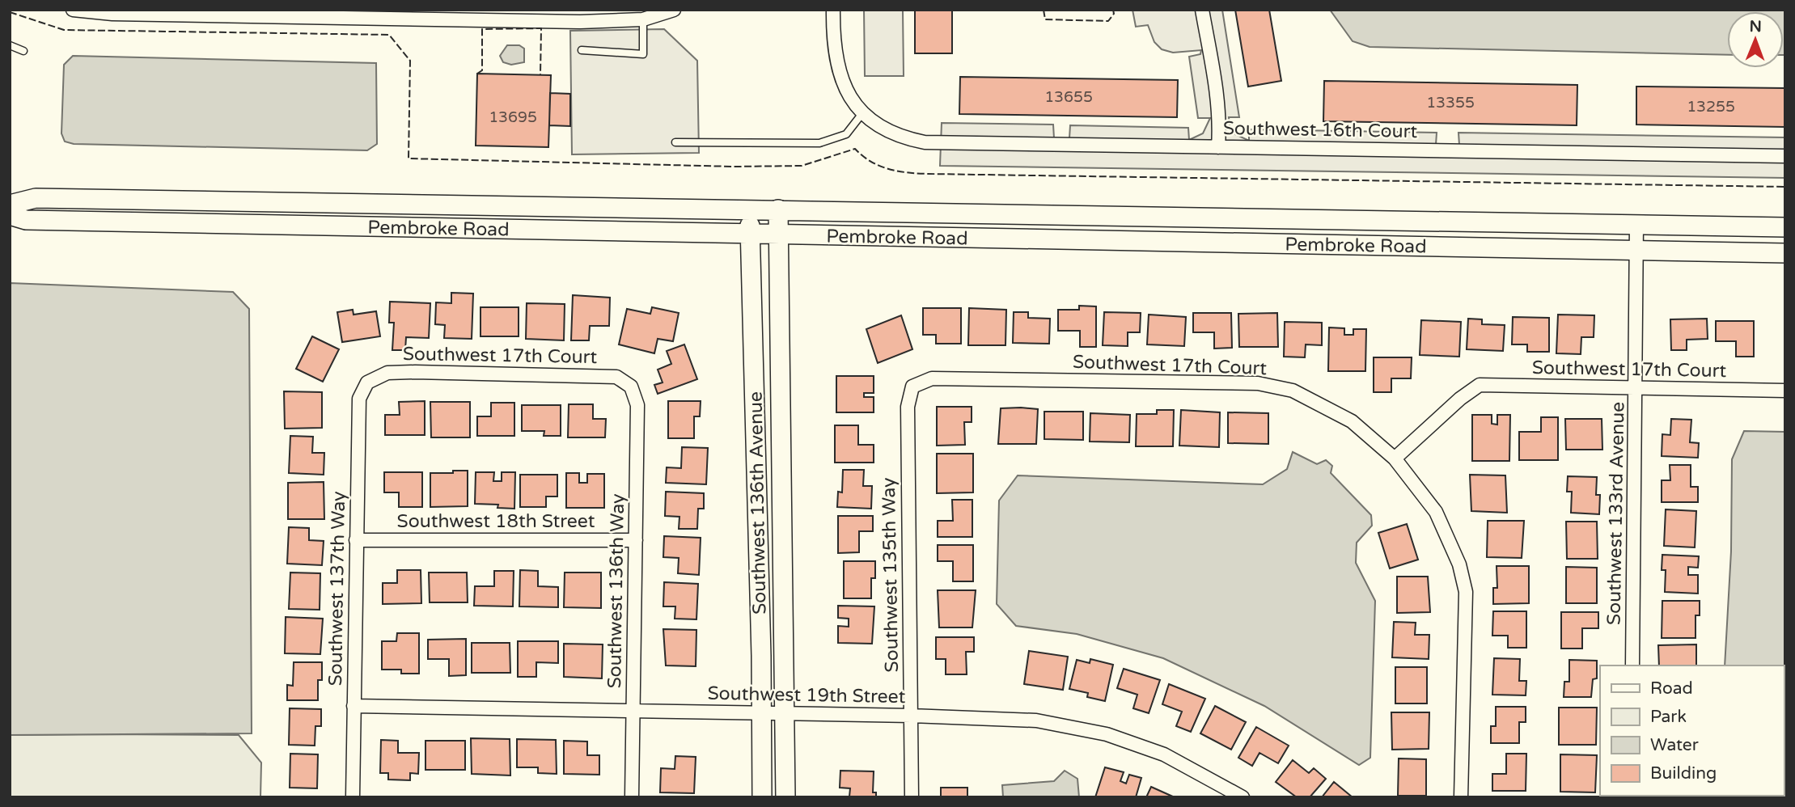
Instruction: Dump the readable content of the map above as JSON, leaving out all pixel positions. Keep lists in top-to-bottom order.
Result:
{
  "streets": {
    "main road": ["Pembroke Road", "Southwest 136th Avenue"],
    "street": [
      "Southwest 16th Court",
      "Southwest 17th Court",
      "Southwest 133rd Avenue",
      "Southwest 18th Street",
      "Southwest 135th Way",
      "Southwest 137th Way",
      "Southwest 136th Way",
      "Southwest 19th Street"
    ]
  },
  "crossings": [
    ["Pembroke Road", "Southwest 136th Avenue"],
    ["Pembroke Road", "Southwest 133rd Avenue"],
    ["Southwest 17th Court", "Southwest 133rd Avenue"],
    ["Southwest 17th Court", "Southwest 135th Way"],
    ["Southwest 17th Court", "Southwest 137th Way"],
    ["Southwest 17th Court", "Southwest 136th Way"],
    ["Southwest 136th Avenue", "Southwest 19th Street"],
    ["Southwest 18th Street", "Southwest 137th Way"],
    ["Southwest 18th Street", "Southwest 136th Way"],
    ["Southwest 135th Way", "Southwest 19th Street"],
    ["Southwest 137th Way", "Southwest 19th Street"],
    ["Southwest 136th Way", "Southwest 19th Street"]
  ],
  "house_numbers": [
    "13655",
    "13355",
    "13255",
    "13695"
  ],
  "legend": [
    "Road",
    "Park",
    "Water",
    "Building"
  ],
  "north": "top"
}
